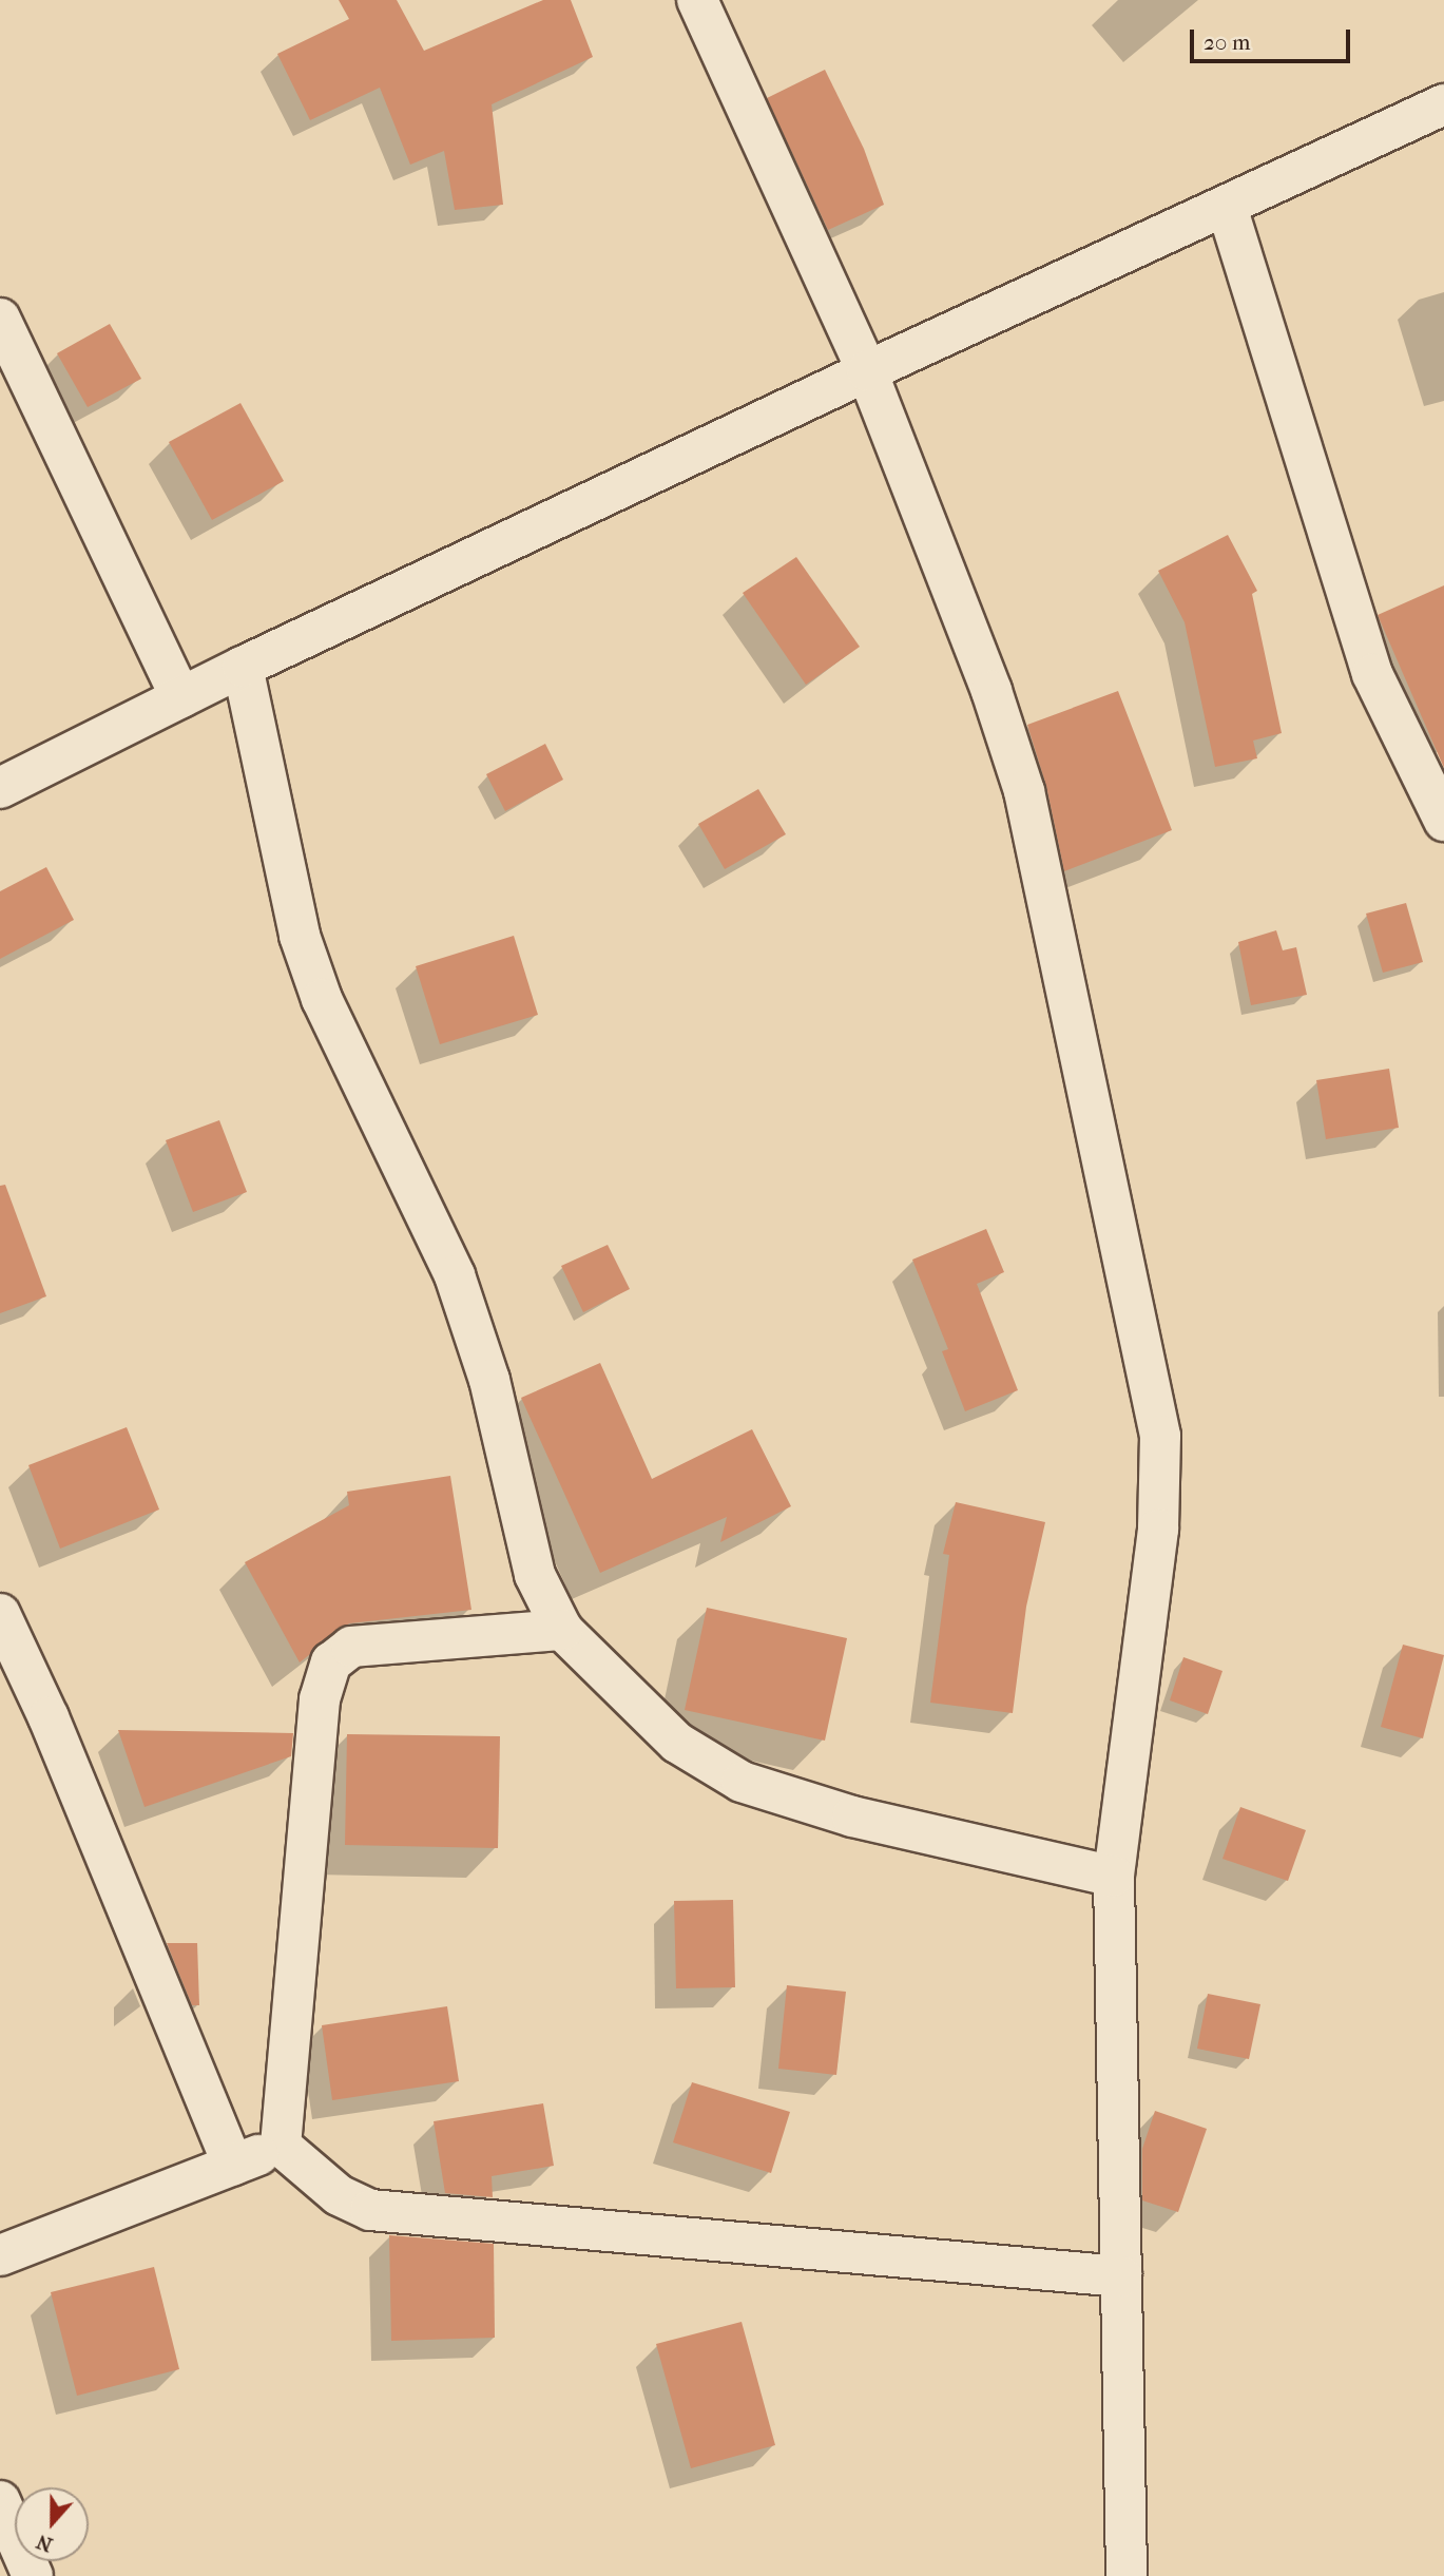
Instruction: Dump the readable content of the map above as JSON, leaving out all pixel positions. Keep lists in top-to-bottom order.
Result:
{
  "scale_bar": "20 m",
  "north": "bottom"
}
